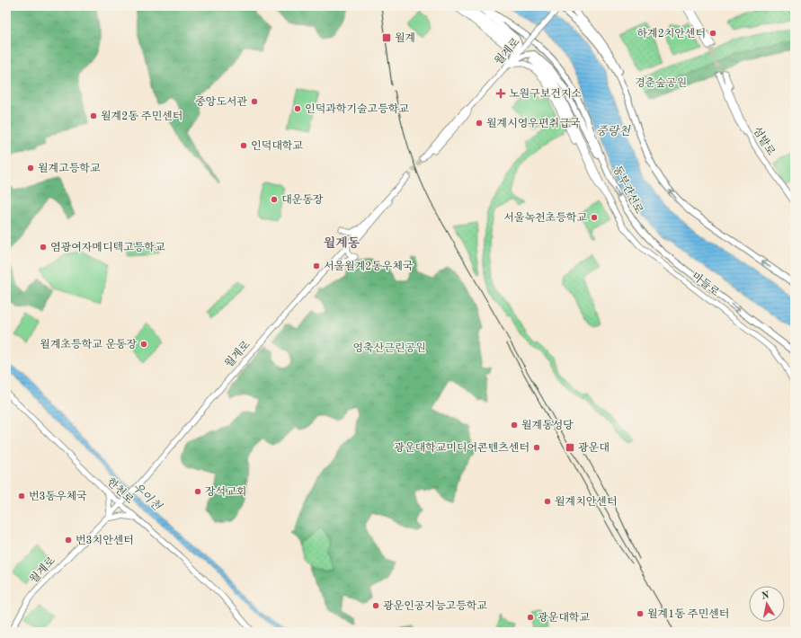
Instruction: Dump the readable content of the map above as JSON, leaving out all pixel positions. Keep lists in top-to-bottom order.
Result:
{
  "streets": {
    "highway": ["동부간선로"],
    "main road": [
      "월계로",
      "섬밭로",
      "마들로",
      "한천로"
    ]
  },
  "crossings": [
    ["월계로", "한천로"]
  ],
  "one_way": ["동부간선로"],
  "districts": ["월계동"],
  "water": ["중랑천", "우이천"],
  "parks": ["경춘숲공원", "영축산근린공원"],
  "places": {
    "other": [
      "하계2치안센터",
      "중앙도서관",
      "인덕과학기술고등학교",
      "월계2동 주민센터",
      "월계시영우편취급국",
      "인덕대학교",
      "월계고등학교",
      "대운동장",
      "서울녹천초등학교",
      "염광여자메디텍고등학교",
      "서울월계2동우체국",
      "월계초등학교 운동장",
      "월계동성당",
      "광운대학교미디어콘텐츠센터",
      "장석교회",
      "번3동우체국",
      "월계치안센터",
      "번3치안센터",
      "광운인공지능고등학교",
      "월계1동 주민센터",
      "광운대학교"
    ],
    "transit": ["월계", "광운대"],
    "health": ["노원구보건지소"]
  },
  "north": "top"
}
